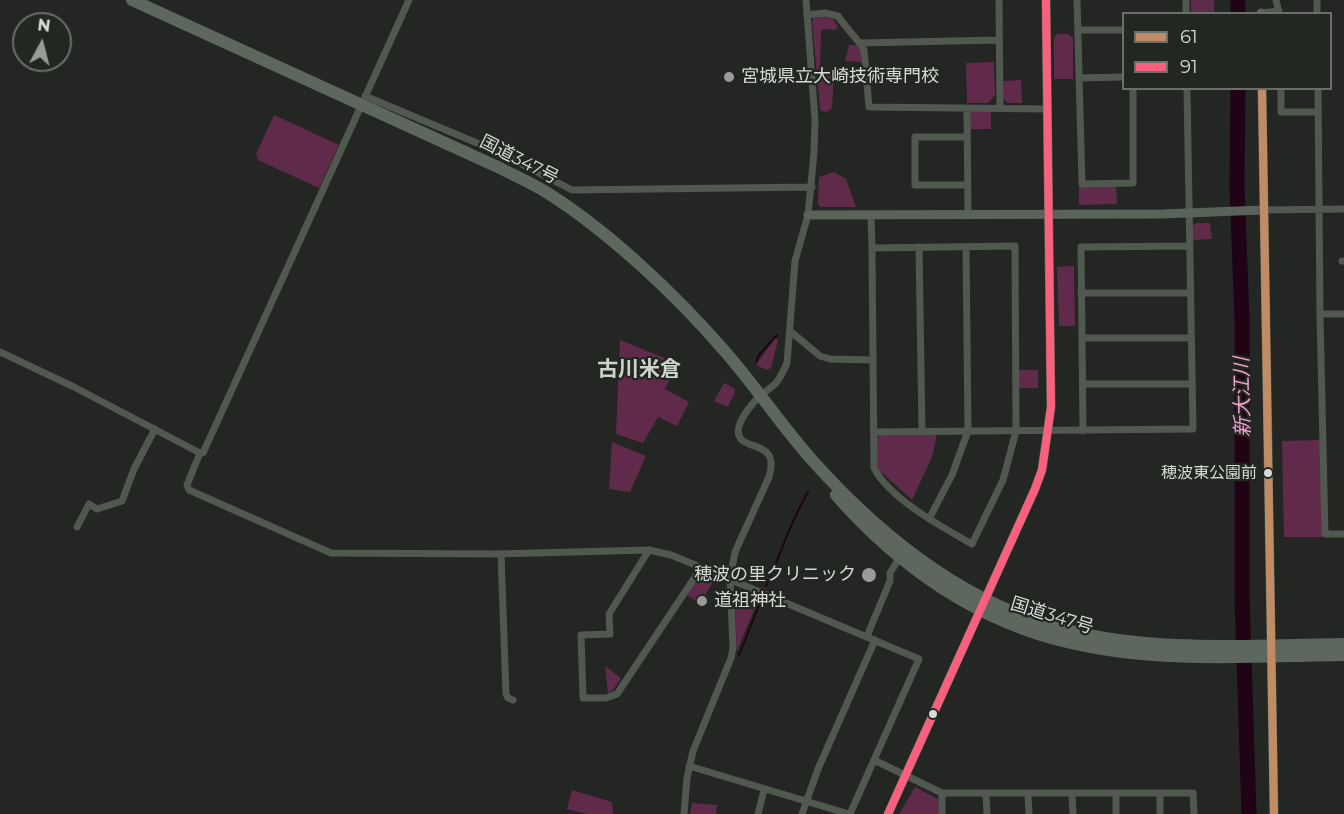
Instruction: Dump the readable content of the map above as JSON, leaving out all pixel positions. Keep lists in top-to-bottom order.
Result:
{
  "streets": {
    "highway": ["国道347号"]
  },
  "districts": ["古川米倉"],
  "water": ["新大江川"],
  "places": [
    "宮城県立大崎技術専門校",
    "穂波東公園前",
    "穂波の里クリニック",
    "道祖神社"
  ],
  "lines": ["transit line 91", "transit line 61"],
  "legend": ["61", "91"],
  "north": "top"
}
